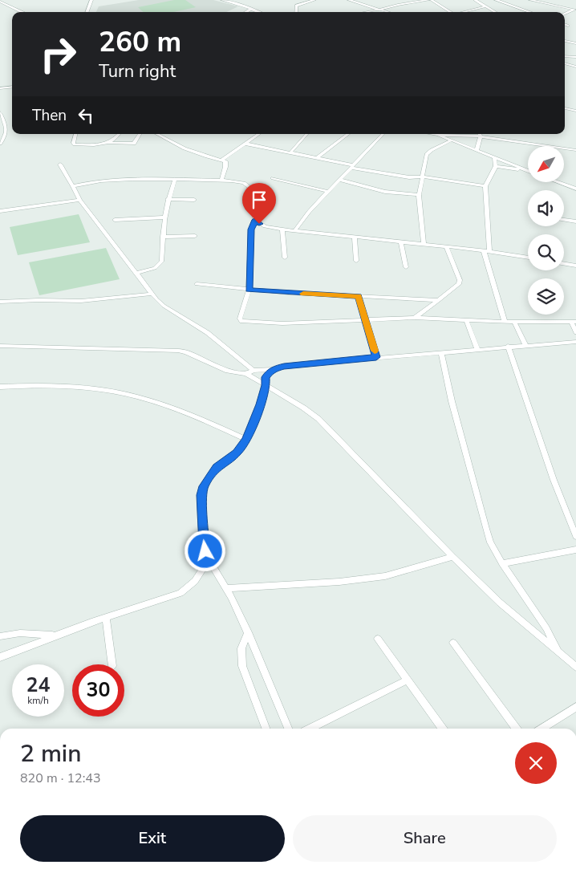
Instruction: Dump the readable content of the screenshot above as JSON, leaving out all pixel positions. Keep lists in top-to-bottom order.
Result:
{
  "north": "bottom left",
  "page": {
    "turn": ["260 m", "Turn right"],
    "then": "Then",
    "speed": "24 km/h",
    "limit": "30",
    "heading": ["2 min", "820 m · 12:43"],
    "buttons": ["Exit", "Share"]
  }
}
